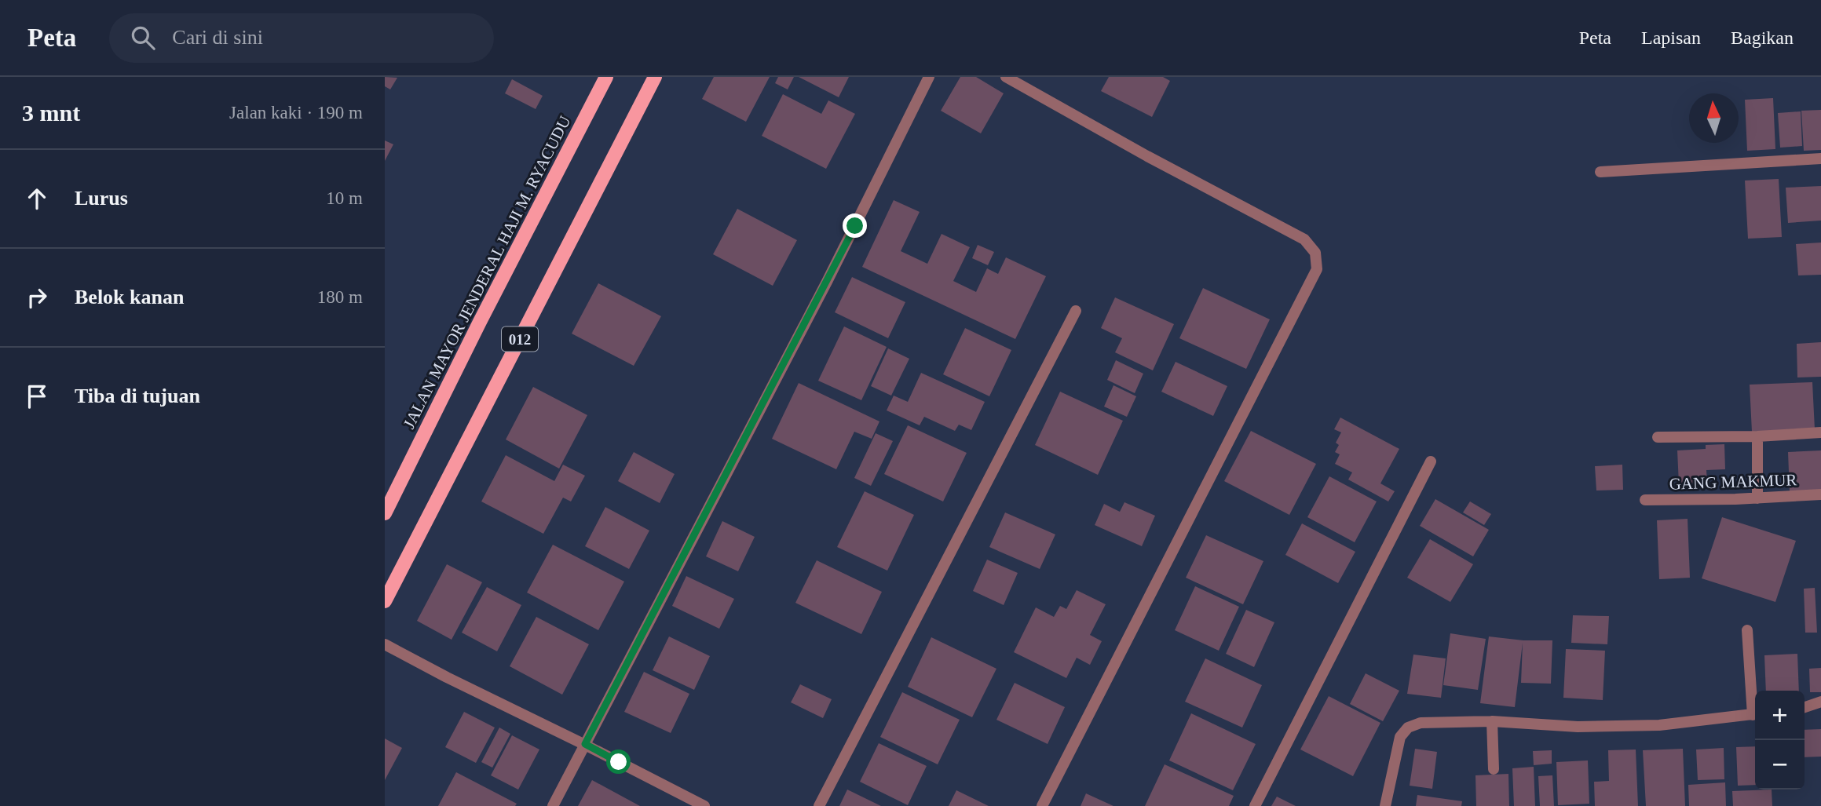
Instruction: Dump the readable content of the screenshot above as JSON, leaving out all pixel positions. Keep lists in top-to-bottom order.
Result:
{
  "streets": {
    "main road": ["JALAN MAYOR JENDERAL HAJI M. RYACUDU", "012"],
    "street": ["GANG MAKMUR"]
  },
  "north": "top",
  "page": {
    "header": "Peta",
    "search": "Cari di sini",
    "nav": ["Peta", "Lapisan", "Bagikan"],
    "heading": ["3 mnt", "Jalan kaki · 190 m"],
    "list": [
      ["Lurus", "10 m"],
      ["Belok kanan", "180 m"],
      "Tiba di tujuan"
    ],
    "map_buttons": ["+", "−"]
  }
}
